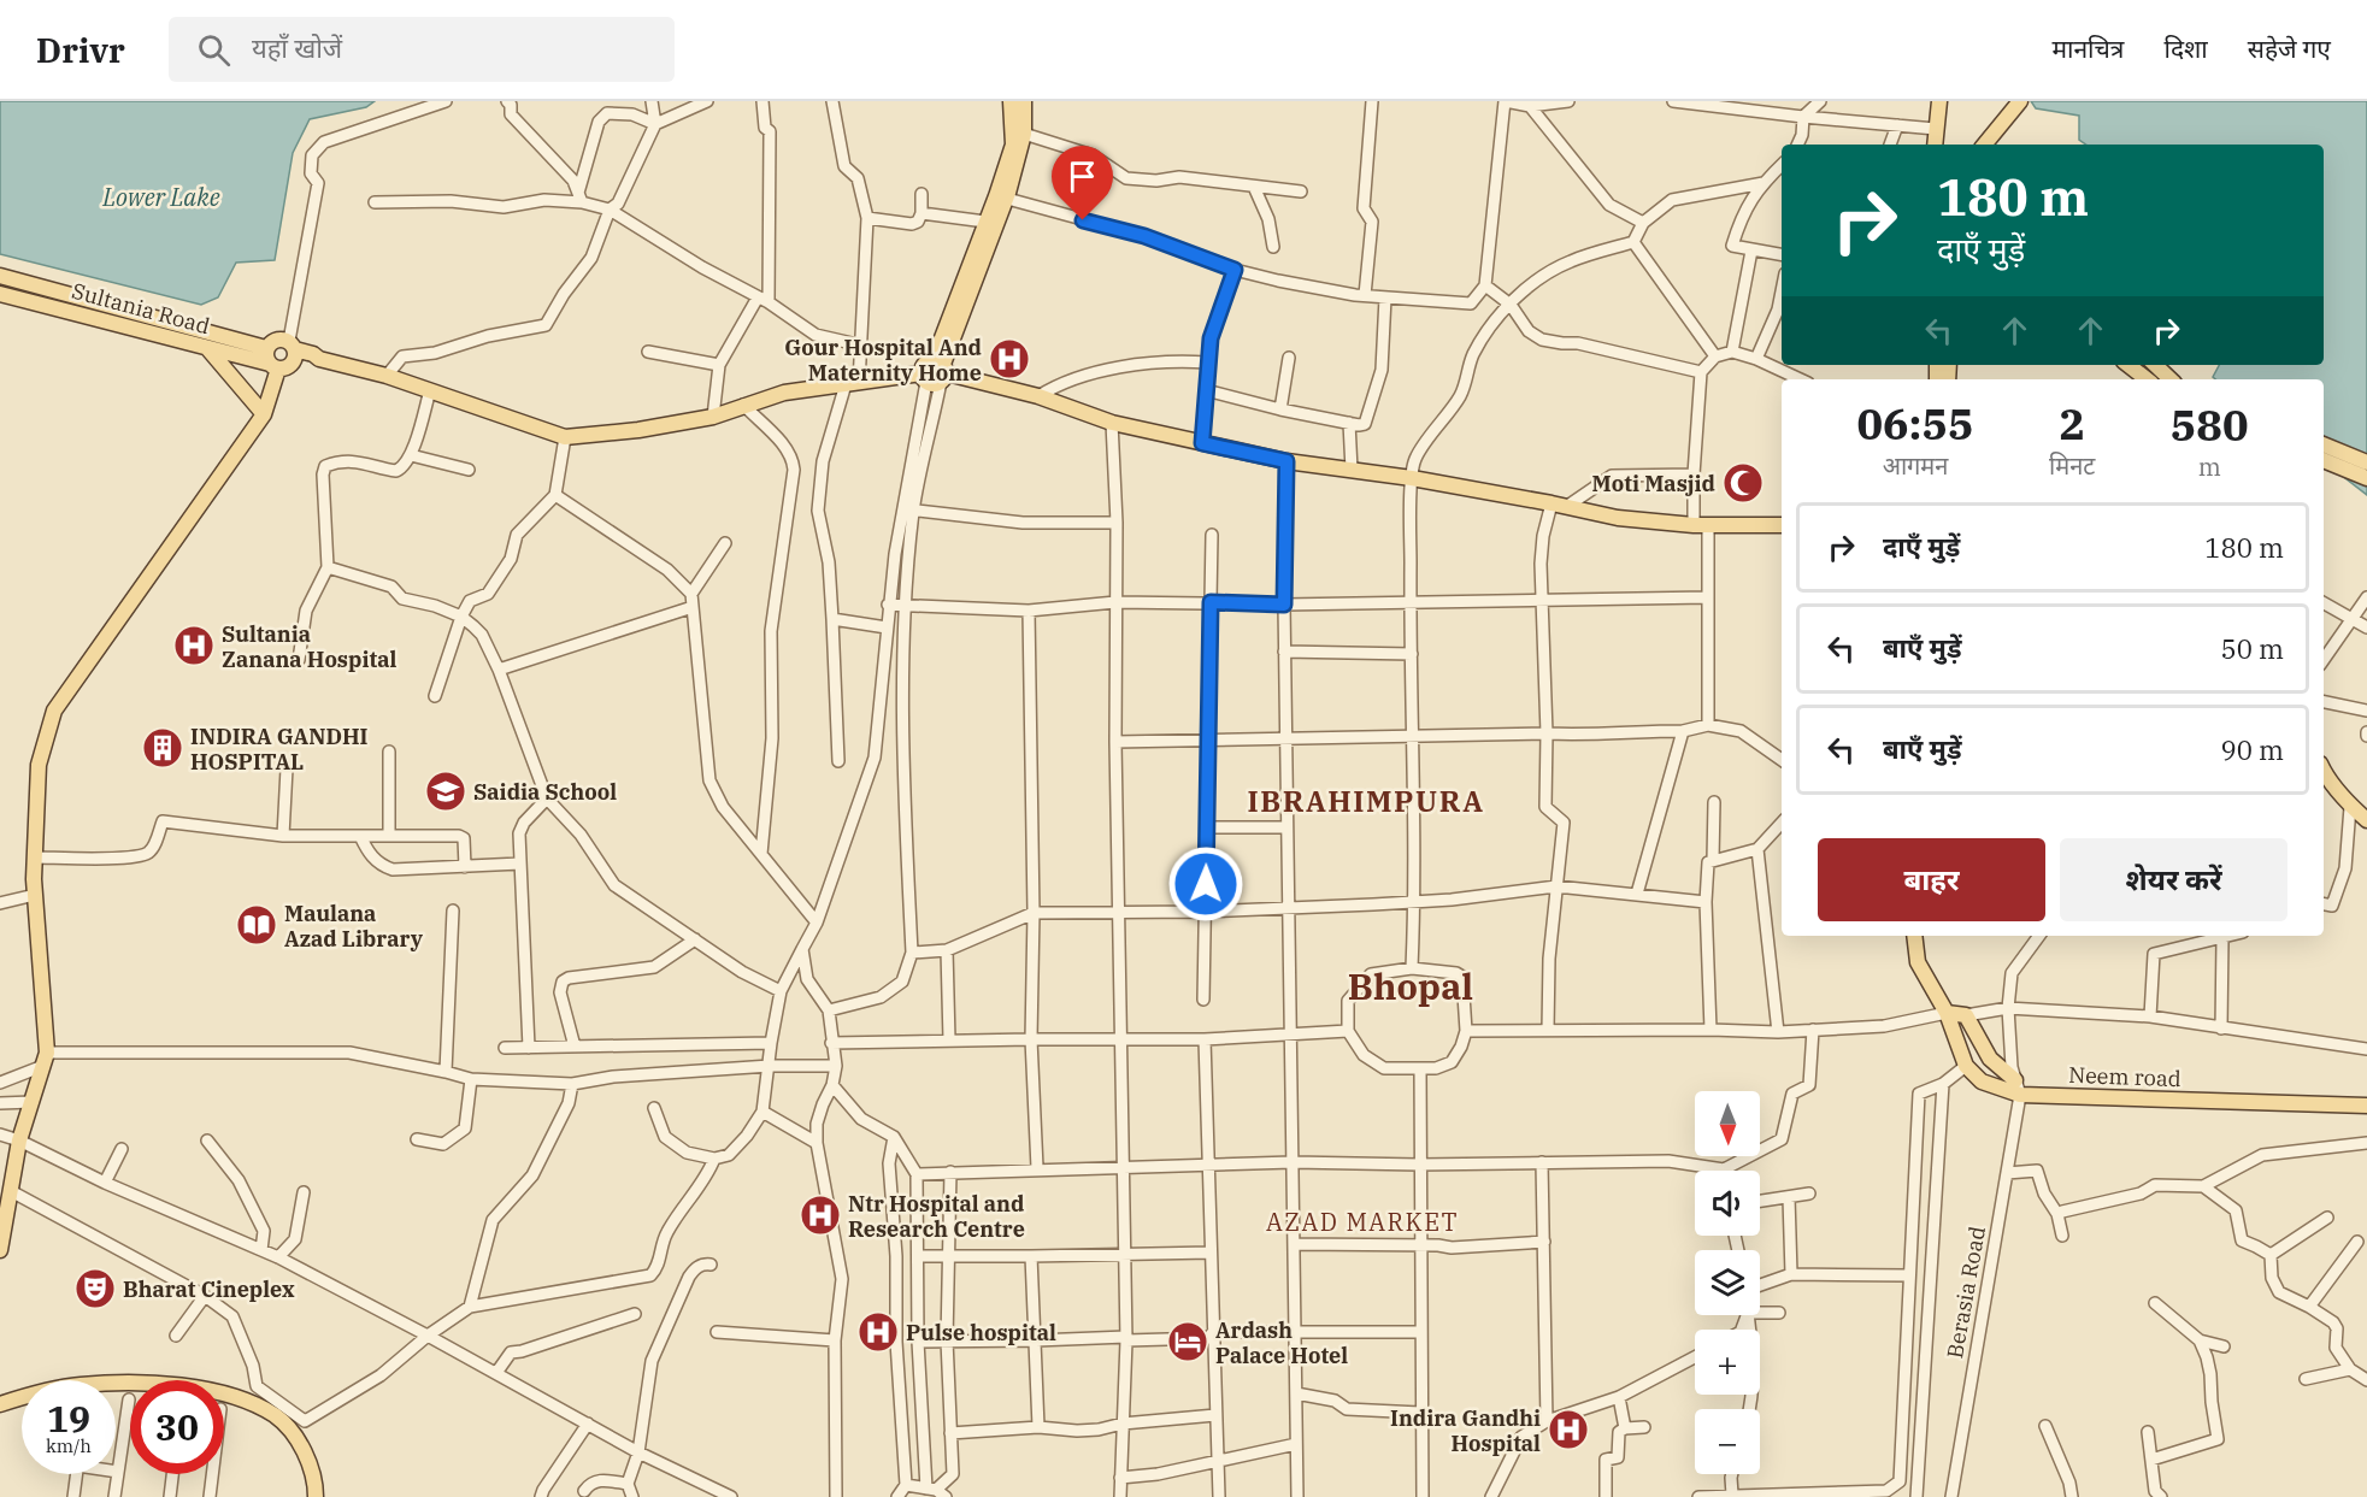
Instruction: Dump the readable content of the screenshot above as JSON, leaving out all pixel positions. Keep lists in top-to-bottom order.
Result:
{
  "streets": {
    "main road": ["Sultania Road", "Neem road"],
    "street": ["Berasia Road"]
  },
  "crossings": [
    ["Neem road", "Berasia Road"]
  ],
  "districts": ["IBRAHIMPURA", "Bhopal", "AZAD MARKET"],
  "water": ["Lower Lake"],
  "places": {
    "hospital": [
      "Gour Hospital And Maternity Home",
      "Sultania Zanana Hospital",
      "Ntr Hospital and Research Centre",
      "Pulse hospital",
      "Indira Gandhi Hospital"
    ],
    "mosque": ["Moti Masjid"],
    "building": ["INDIRA GANDHI HOSPITAL"],
    "school or university": ["Saidia School"],
    "library": ["Maulana Azad Library"],
    "theatre": ["Bharat Cineplex"],
    "hotel": ["Ardash Palace Hotel"]
  },
  "north": "bottom",
  "page": {
    "header": "Drivr",
    "search": "यहाँ खोजें",
    "nav": ["मानचित्र", "दिशा", "सहेजे गए"],
    "turn": ["180 m", "दाएँ मुड़ें"],
    "eta": [
      "06:55",
      "आगमन",
      "2",
      "मिनट",
      "580",
      "m"
    ],
    "list": [
      {
        "name": "दाएँ मुड़ें",
        "value": "180 m"
      },
      {
        "name": "बाएँ मुड़ें",
        "value": "50 m"
      },
      {
        "name": "बाएँ मुड़ें",
        "value": "90 m"
      }
    ],
    "buttons": ["बाहर", "शेयर करें"],
    "map_buttons": ["+", "−"],
    "speed": "19 km/h",
    "limit": "30"
  }
}
